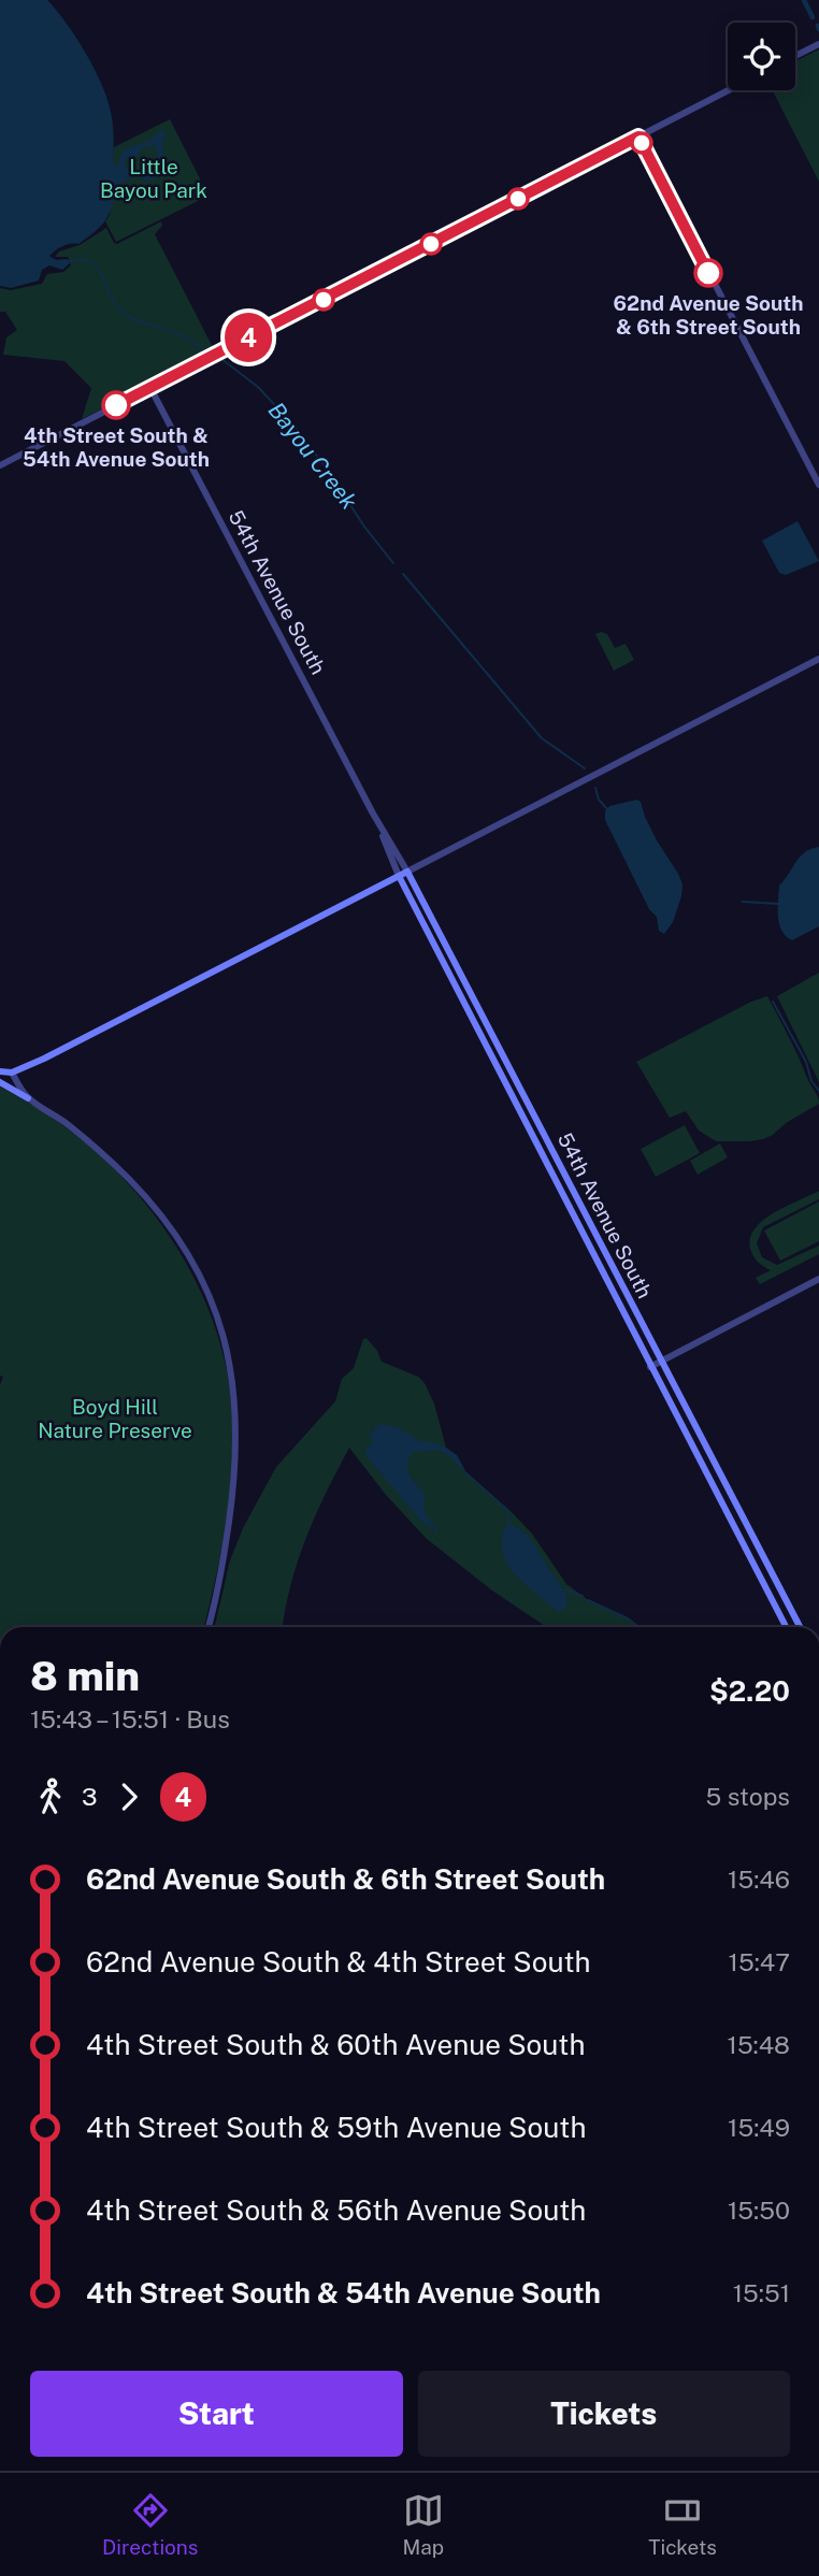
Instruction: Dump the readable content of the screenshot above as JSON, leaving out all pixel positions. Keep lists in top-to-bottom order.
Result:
{
  "streets": {
    "main road": ["54th Avenue South"]
  },
  "water": ["Bayou Creek"],
  "parks": ["Little Bayou Park", "Boyd Hill Nature Preserve"],
  "places": ["62nd Avenue South & 6th Street South", "4th Street South & 54th Avenue South"],
  "lines": ["bus line 4"],
  "page": {
    "on_map": "4",
    "heading": ["8 min", "15:43 – 15:51 · Bus", "$2.20"],
    "legs": ["3", "4", "5 stops"],
    "list": [
      {
        "name": "62nd Avenue South & 6th Street South",
        "value": "15:46"
      },
      {
        "name": "62nd Avenue South & 4th Street South",
        "value": "15:47"
      },
      {
        "name": "4th Street South & 60th Avenue South",
        "value": "15:48"
      },
      {
        "name": "4th Street South & 59th Avenue South",
        "value": "15:49"
      },
      {
        "name": "4th Street South & 56th Avenue South",
        "value": "15:50"
      },
      {
        "name": "4th Street South & 54th Avenue South",
        "value": "15:51"
      }
    ],
    "buttons": ["Start", "Tickets"],
    "tabs": ["Directions", "Map", "Tickets"]
  }
}
